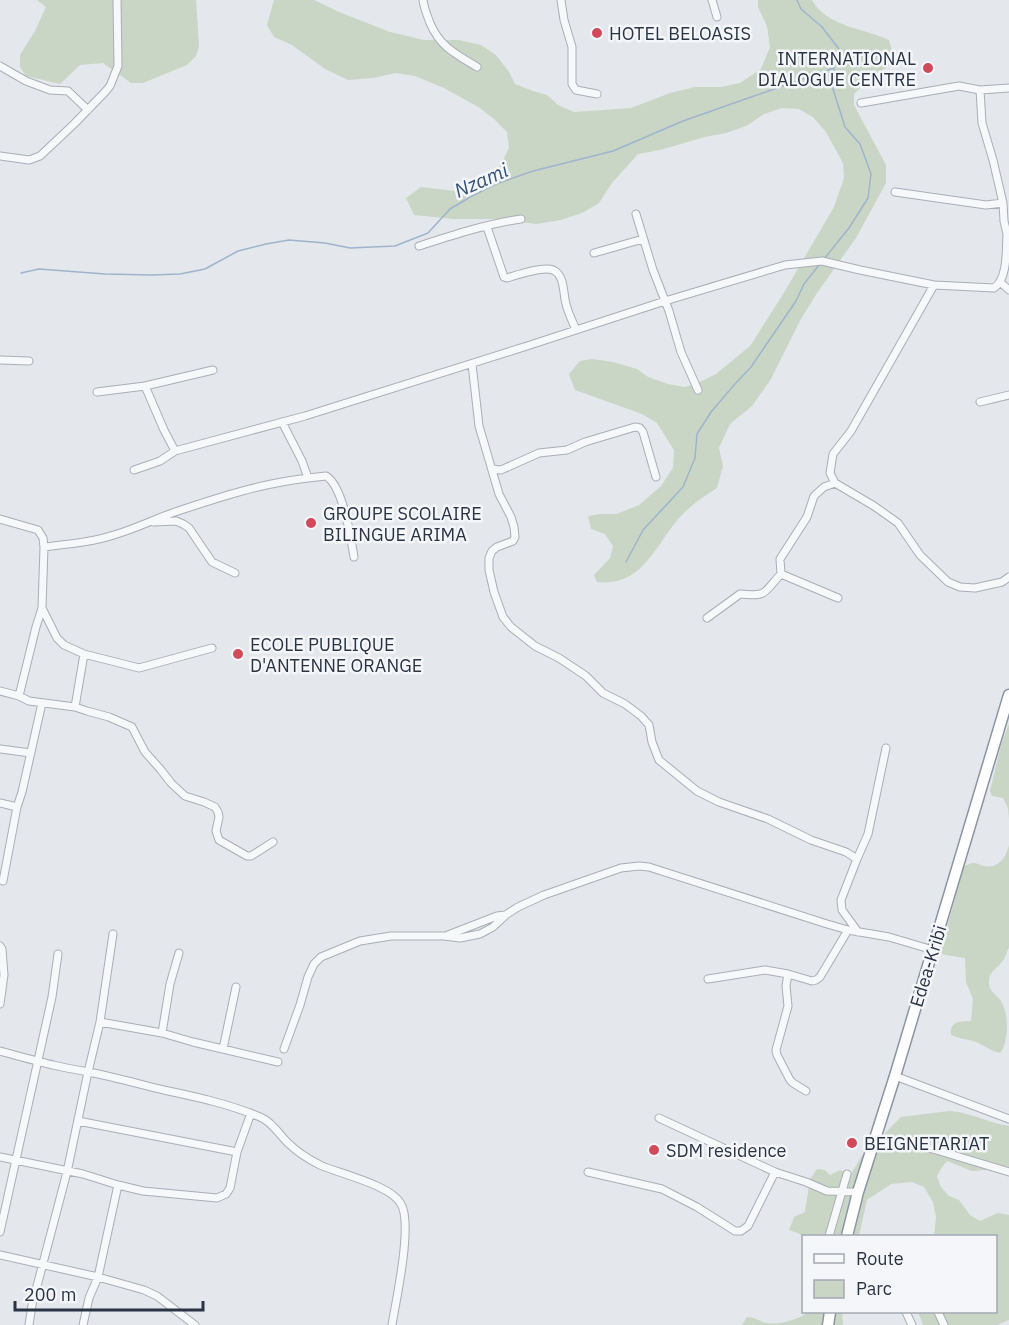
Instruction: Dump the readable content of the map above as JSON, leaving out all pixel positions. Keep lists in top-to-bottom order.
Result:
{
  "streets": {
    "highway": ["Edea-Kribi"]
  },
  "water": ["Nzami"],
  "places": [
    "HOTEL BELOASIS",
    "INTERNATIONAL DIALOGUE CENTRE",
    "GROUPE SCOLAIRE BILINGUE ARIMA",
    "ECOLE PUBLIQUE D'ANTENNE ORANGE",
    "BEIGNETARIAT",
    "SDM residence"
  ],
  "legend": ["Route", "Parc"],
  "scale_bar": "200 m"
}
